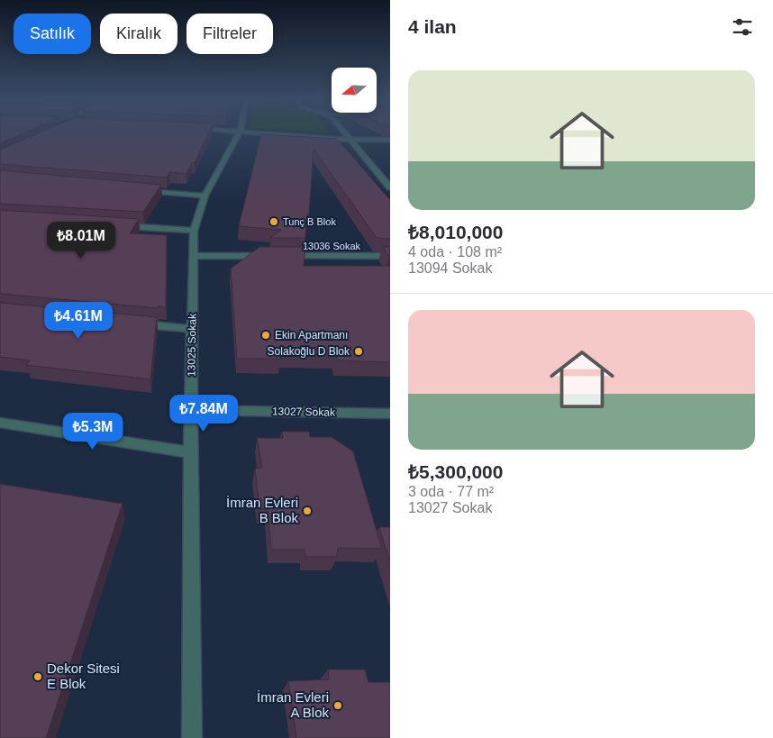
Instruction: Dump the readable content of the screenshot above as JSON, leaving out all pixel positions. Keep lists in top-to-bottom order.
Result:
{
  "streets": {
    "street": ["13036 Sokak", "13025 Sokak", "13027 Sokak"]
  },
  "crossings": [
    ["13036 Sokak", "13025 Sokak"],
    ["13025 Sokak", "13027 Sokak"]
  ],
  "places": [
    "Tunç B Blok",
    "Ekin Apartmanı",
    "Solakoğlu D Blok",
    "İmran Evleri B Blok",
    "Dekor Sitesi E Blok",
    "İmran Evleri A Blok"
  ],
  "north": "left",
  "page": {
    "heading": "4 ilan",
    "chip": ["Satılık", "Kiralık", "Filtreler"],
    "list": [
      {
        "name": "₺8,010,000",
        "note": "4 oda · 108 m² · 13094 Sokak"
      },
      {
        "name": "₺5,300,000",
        "note": "3 oda · 77 m² · 13027 Sokak"
      }
    ],
    "price": [
      "₺8.01M",
      "₺4.61M",
      "₺7.84M",
      "₺5.3M"
    ]
  }
}
